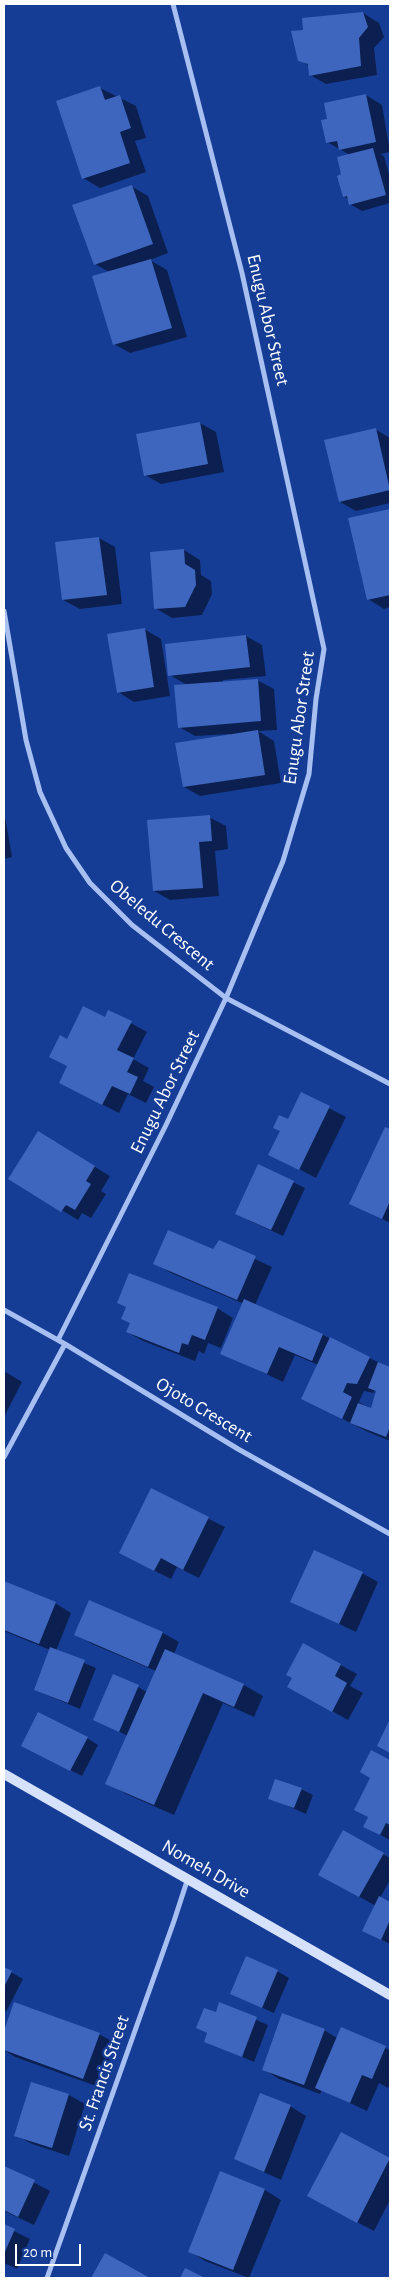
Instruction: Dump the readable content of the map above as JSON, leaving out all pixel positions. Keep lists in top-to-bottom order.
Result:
{
  "streets": {
    "main road": ["Nomeh Drive"],
    "street": [
      "Enugu Abor Street",
      "Obeledu Crescent",
      "Ojoto Crescent",
      "St. Francis Street"
    ]
  },
  "crossings": [
    ["Enugu Abor Street", "Obeledu Crescent"],
    ["Enugu Abor Street", "Ojoto Crescent"],
    ["Nomeh Drive", "St. Francis Street"]
  ],
  "scale_bar": "20 m"
}
